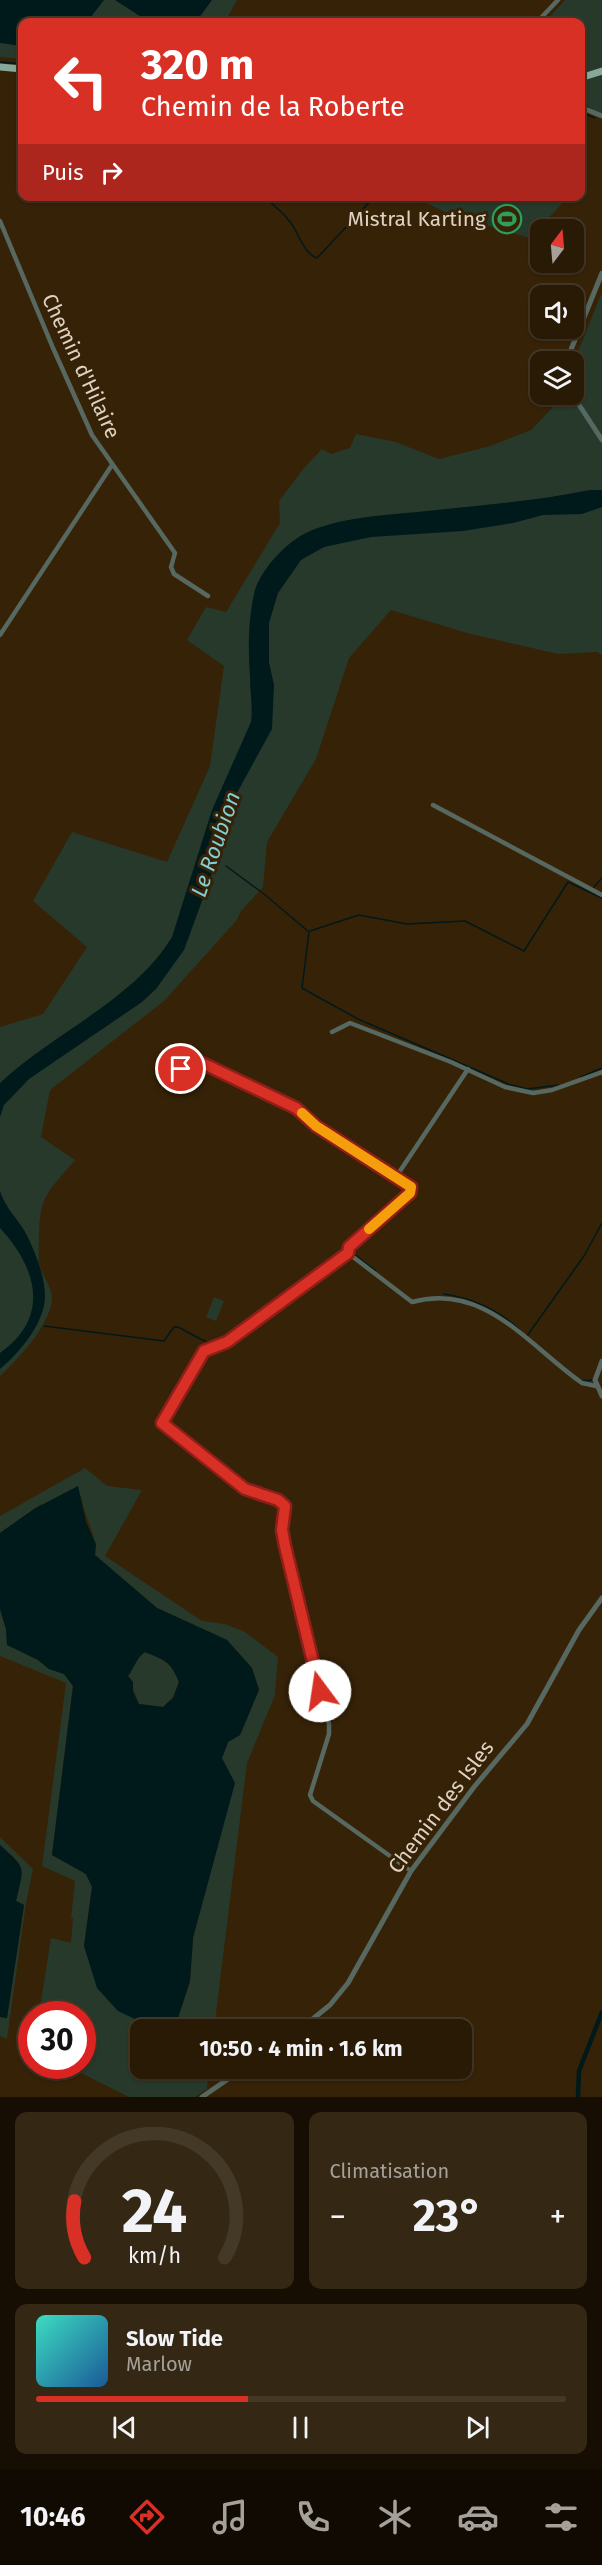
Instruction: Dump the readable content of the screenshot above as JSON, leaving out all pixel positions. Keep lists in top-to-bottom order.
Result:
{
  "streets": {
    "street": ["Chemin d'Hilaire", "Chemin des Isles"]
  },
  "water": ["Le Roubion"],
  "places": {
    "sports": ["Mistral Karting"]
  },
  "north": "top",
  "page": {
    "turn": ["320 m", "Chemin de la Roberte"],
    "then": "Puis",
    "limit": "30",
    "trip": "10:50 · 4 min · 1.6 km",
    "tile": "Climatisation",
    "heat": ["−", "23°", "+"],
    "song": ["Slow Tide", "Marlow"],
    "tabs": "10:46",
    "gauge": ["24", "km/h"]
  }
}
